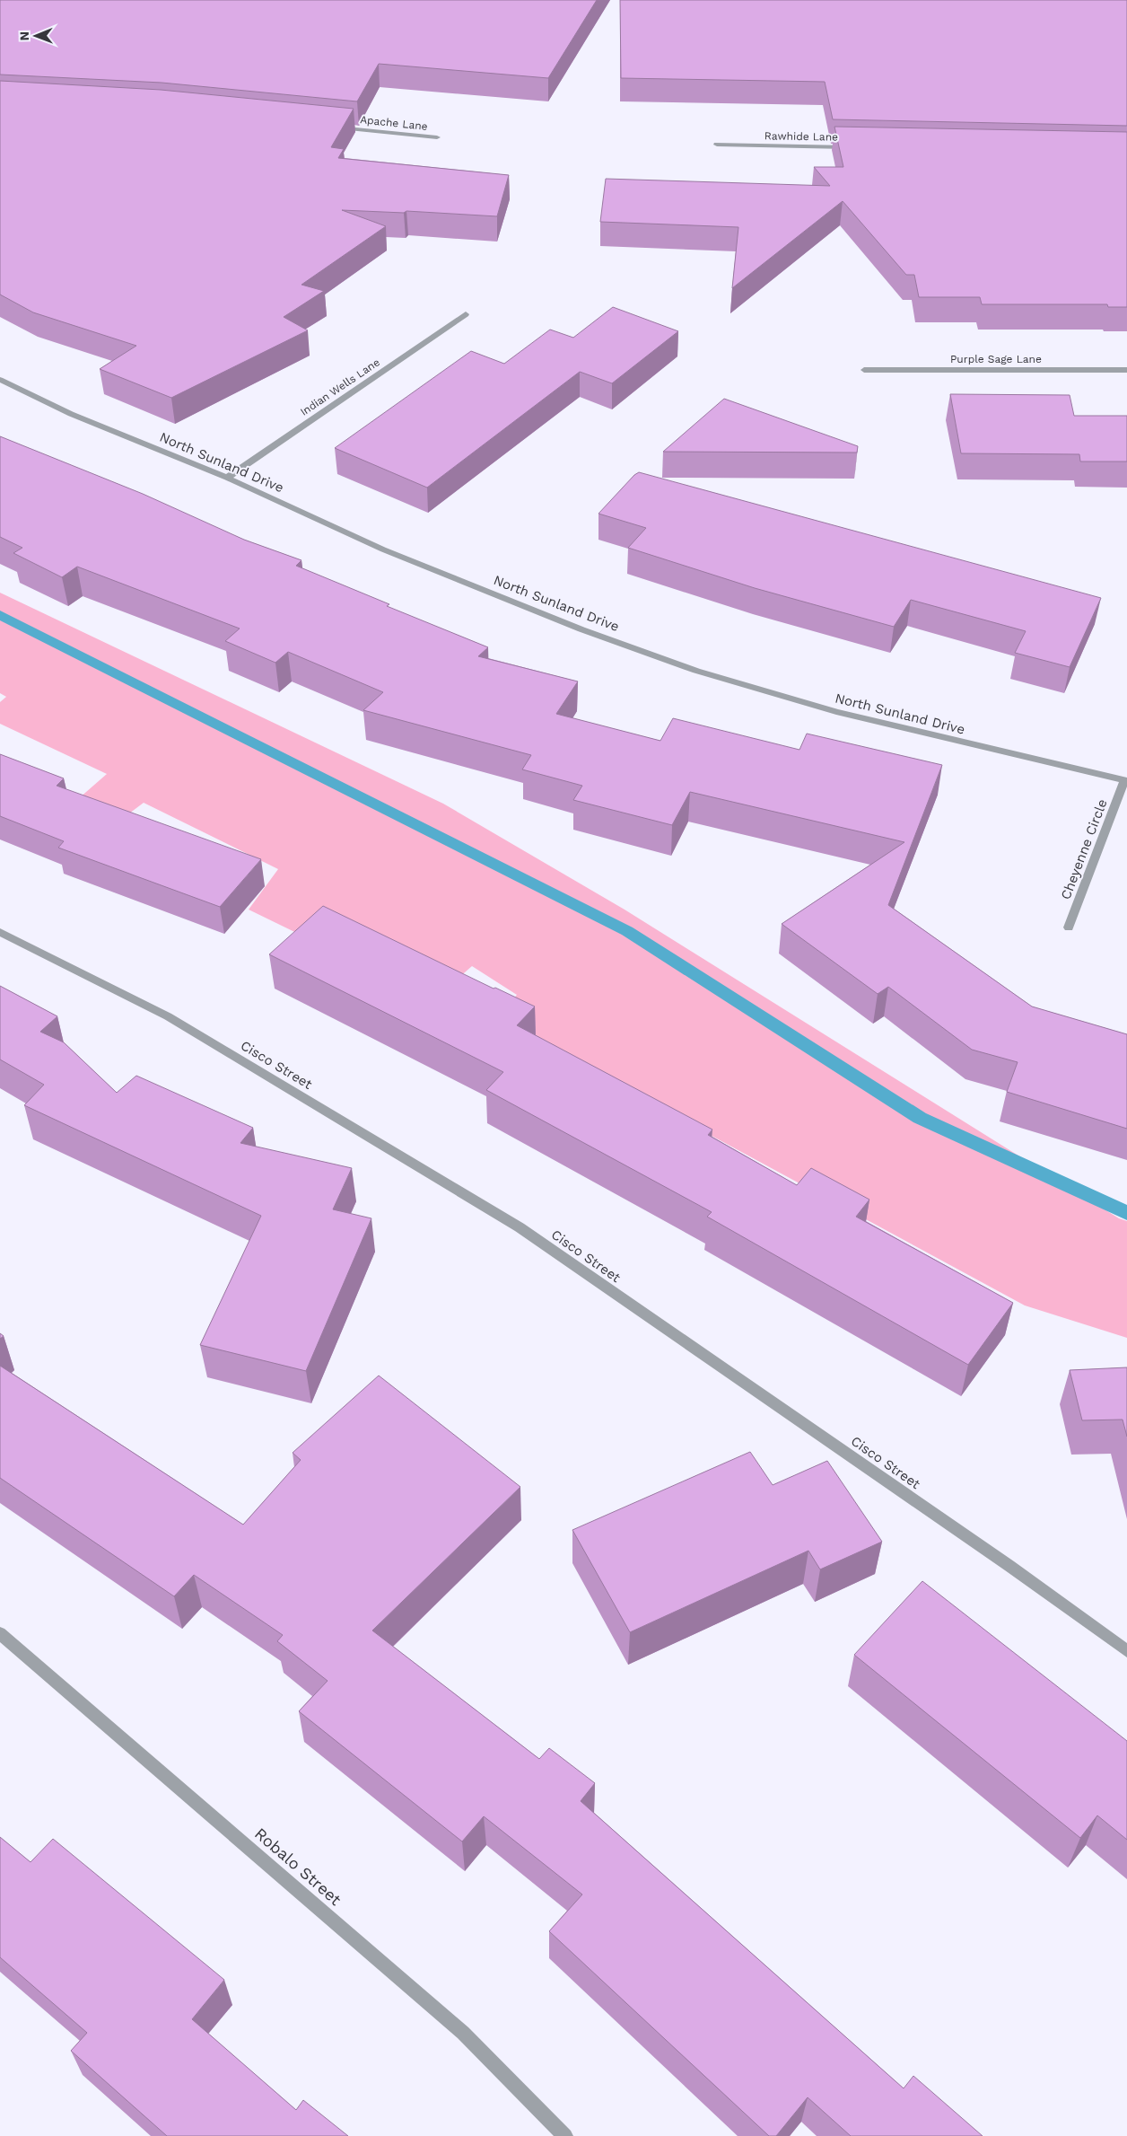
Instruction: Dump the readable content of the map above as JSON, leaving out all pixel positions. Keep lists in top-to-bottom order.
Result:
{
  "streets": {
    "street": [
      "Apache Lane",
      "Rawhide Lane",
      "Purple Sage Lane",
      "Indian Wells Lane",
      "North Sunland Drive",
      "Cheyenne Circle",
      "Cisco Street",
      "Robalo Street"
    ]
  },
  "crossings": [
    ["Indian Wells Lane", "North Sunland Drive"],
    ["North Sunland Drive", "Cheyenne Circle"]
  ],
  "north": "left"
}
